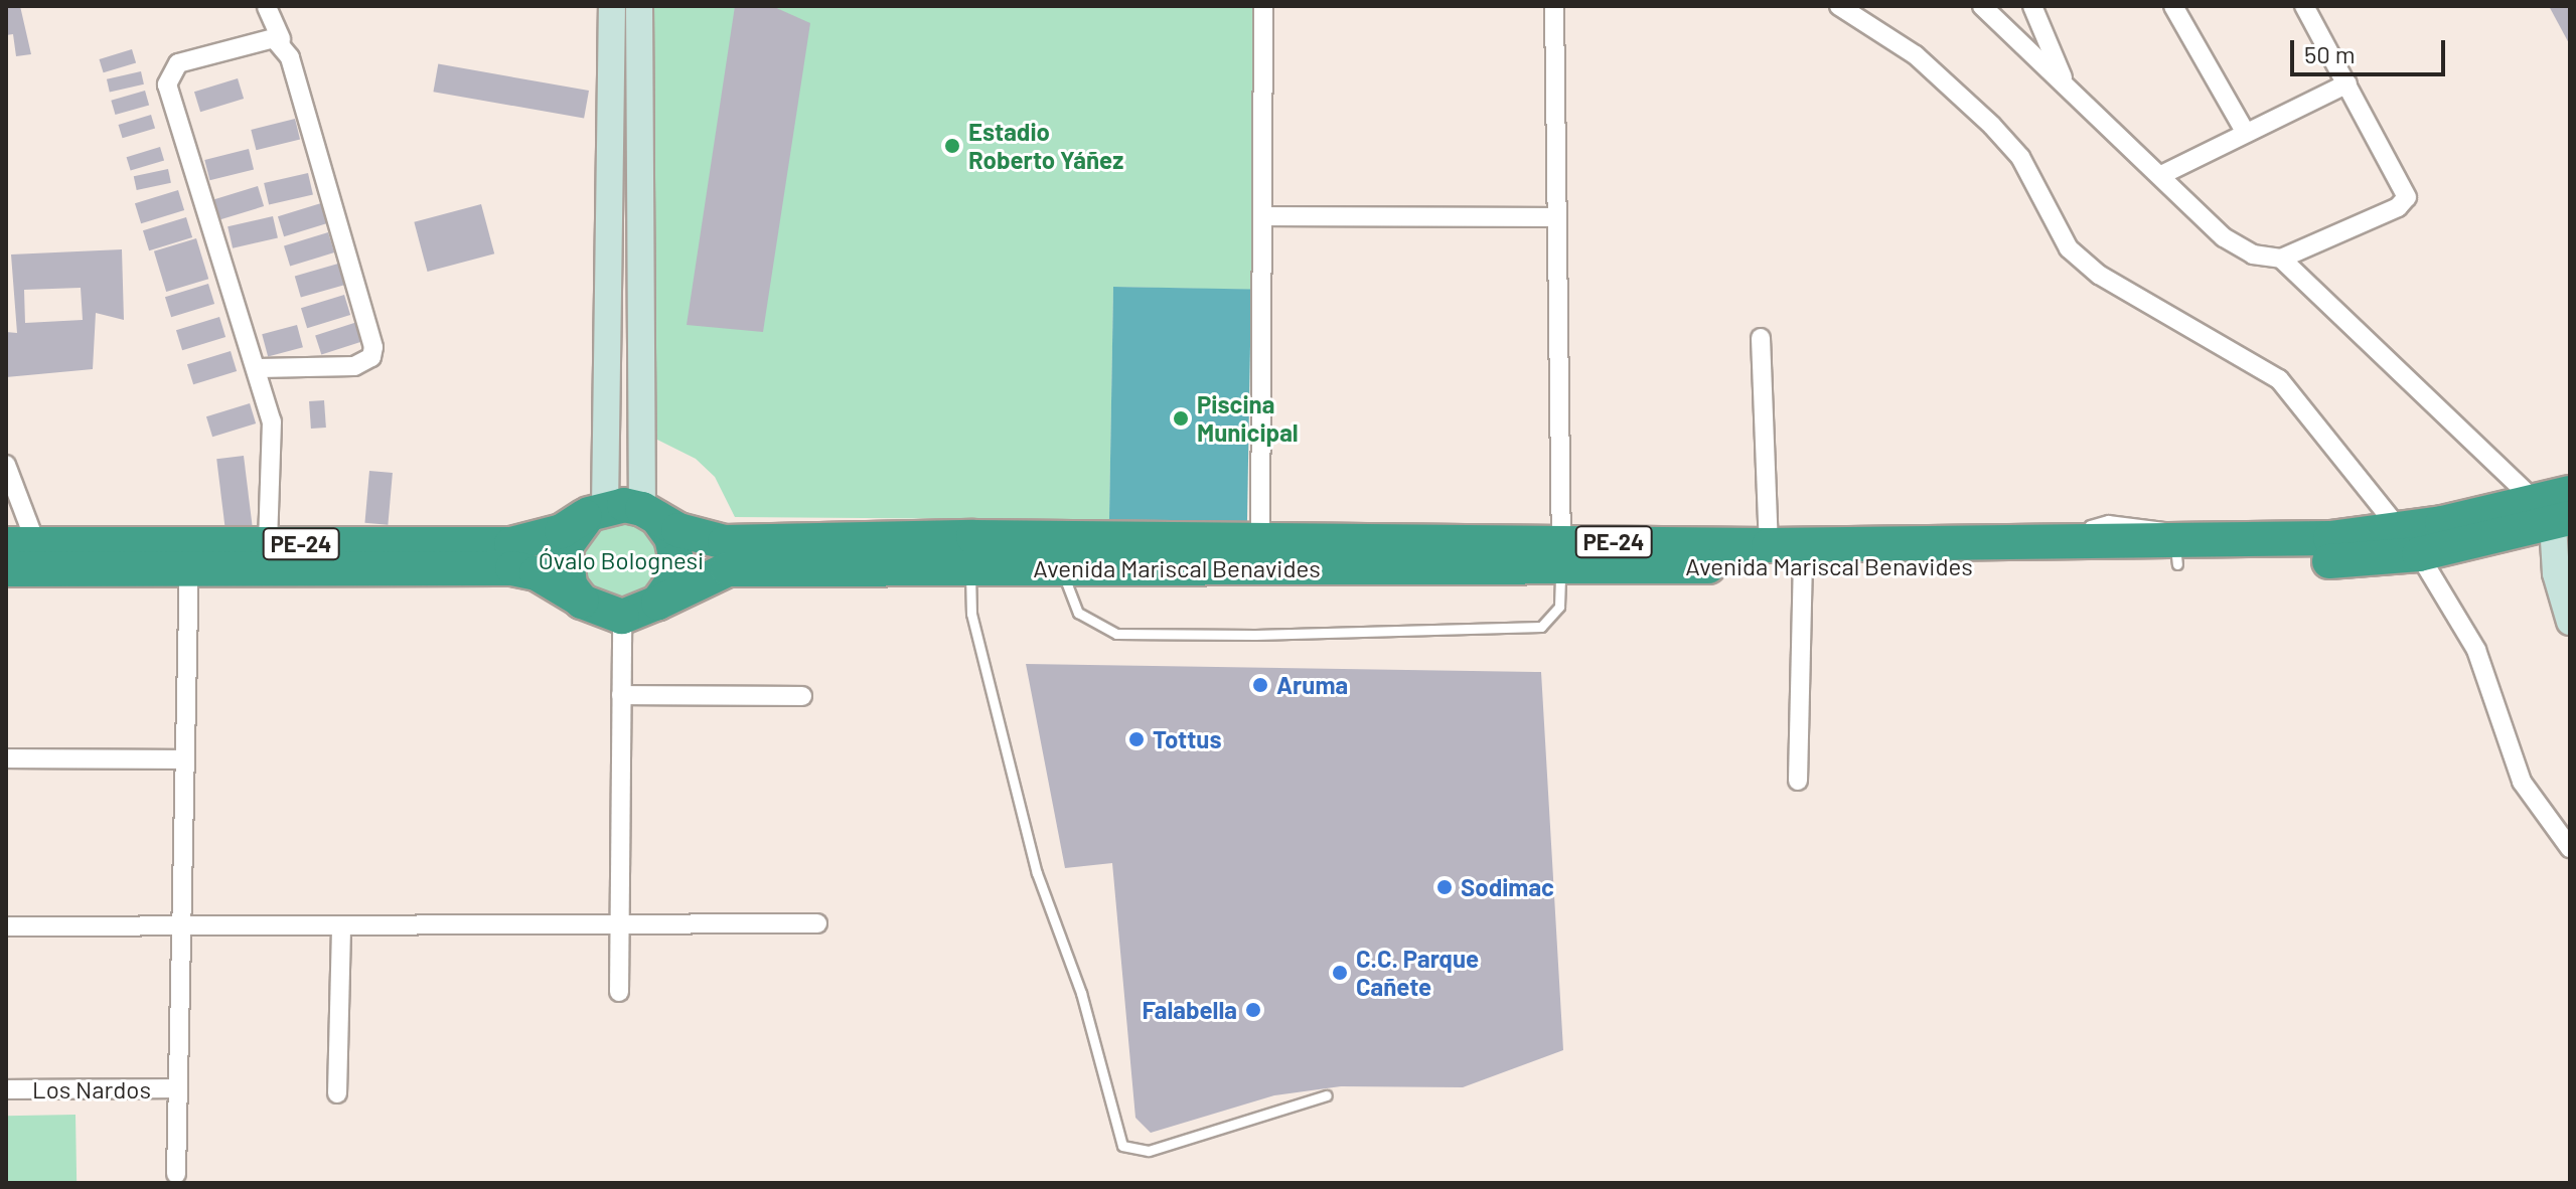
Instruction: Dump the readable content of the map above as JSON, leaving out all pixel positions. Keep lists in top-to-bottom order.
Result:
{
  "streets": {
    "highway": ["PE-24", "Avenida Mariscal Benavides"],
    "street": ["Los Nardos"]
  },
  "crossings": [
    ["PE-24", "Avenida Mariscal Benavides"]
  ],
  "parks": ["Óvalo Bolognesi"],
  "places": [
    "Estadio Roberto Yáñez",
    "Piscina Municipal",
    "Aruma",
    "Tottus",
    "Sodimac",
    "C.C. Parque Cañete",
    "Falabella"
  ],
  "scale_bar": "50 m"
}
